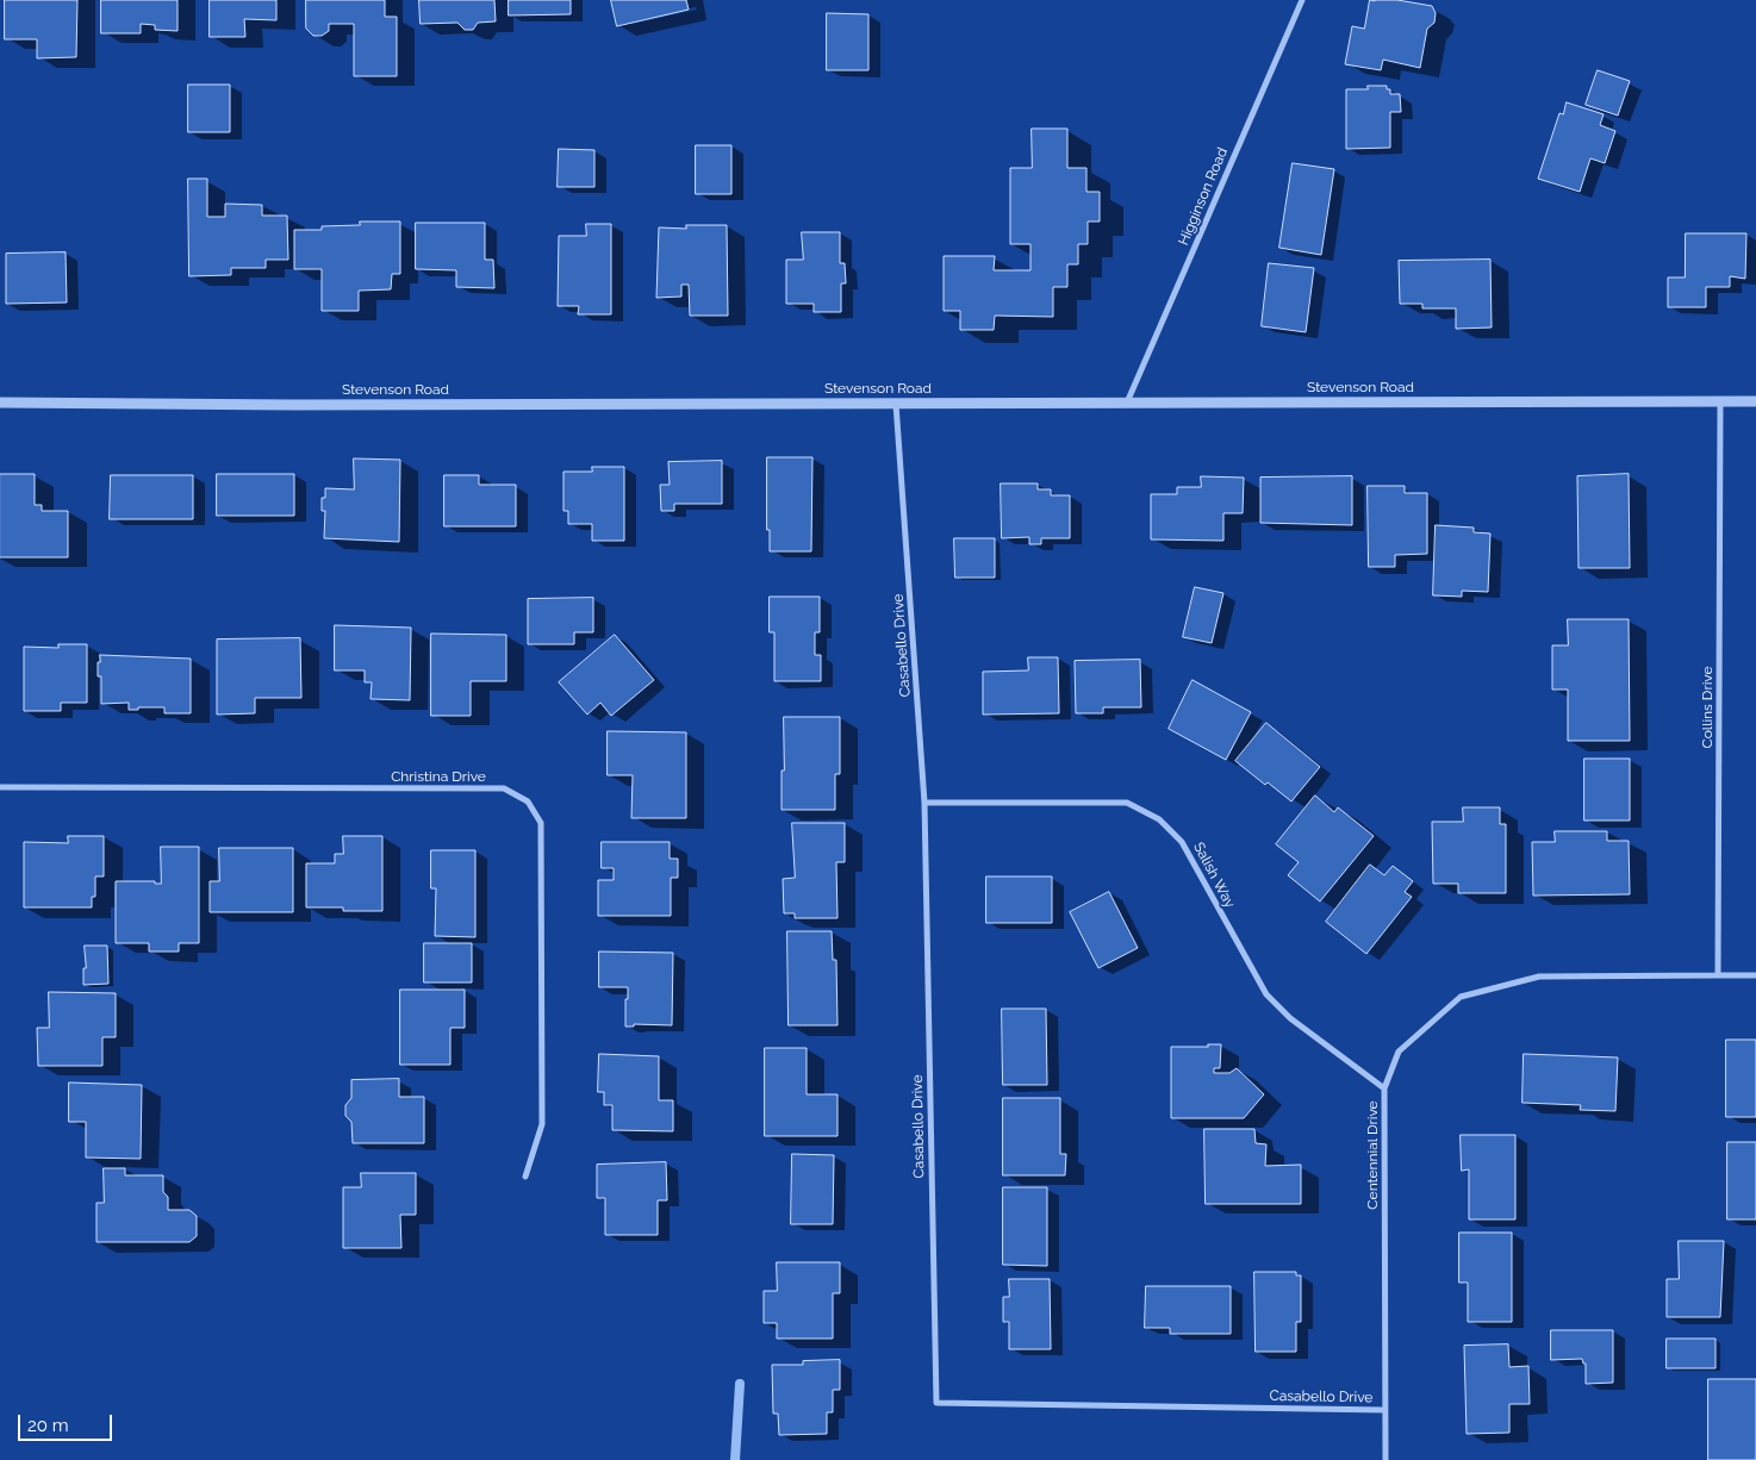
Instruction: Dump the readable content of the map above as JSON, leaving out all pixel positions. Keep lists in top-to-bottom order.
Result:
{
  "streets": {
    "street": [
      "Higginson Road",
      "Stevenson Road",
      "Casabello Drive",
      "Collins Drive",
      "Christina Drive",
      "Salish Way",
      "Centennial Drive"
    ]
  },
  "crossings": [
    ["Higginson Road", "Stevenson Road"],
    ["Stevenson Road", "Casabello Drive"],
    ["Stevenson Road", "Collins Drive"],
    ["Casabello Drive", "Salish Way"],
    ["Casabello Drive", "Centennial Drive"],
    ["Collins Drive", "Centennial Drive"],
    ["Salish Way", "Centennial Drive"]
  ],
  "scale_bar": "20 m"
}
